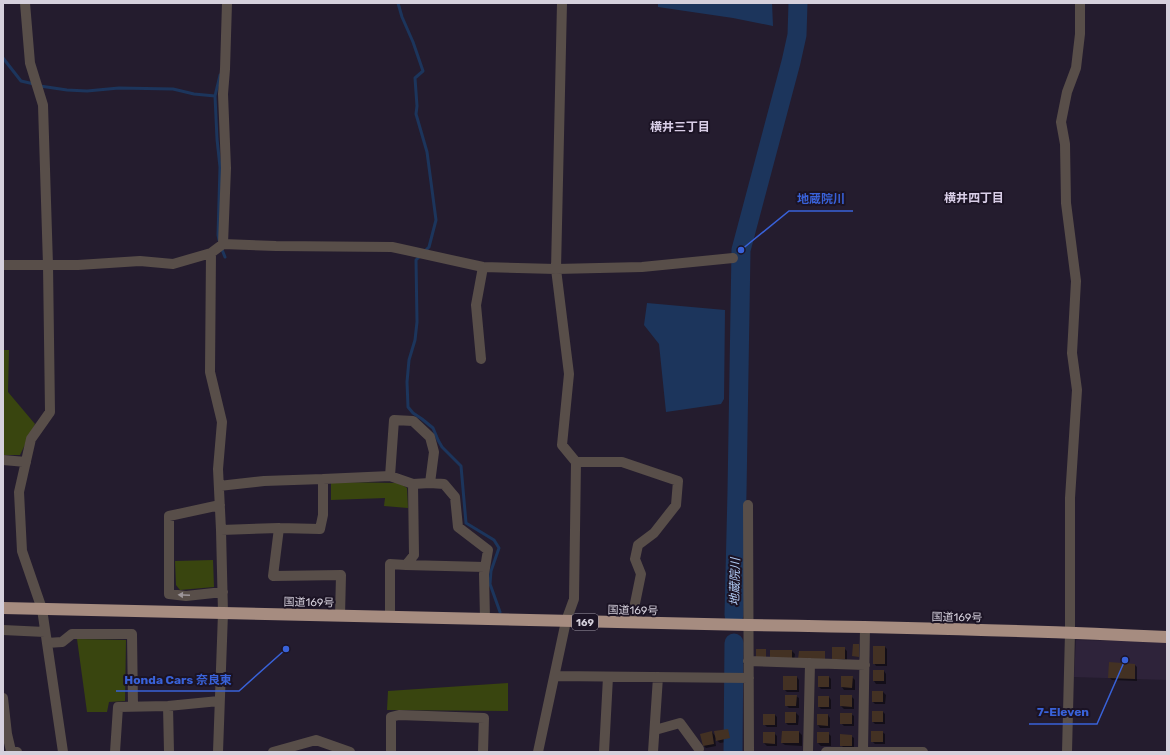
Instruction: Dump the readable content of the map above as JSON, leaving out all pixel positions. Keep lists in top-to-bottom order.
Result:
{
  "streets": {
    "highway": ["国道169号", "169"]
  },
  "districts": ["横井三丁目", "横井四丁目"],
  "water": ["地蔵院川"],
  "places": ["地蔵院川", "Honda Cars 奈良東", "7-Eleven"]
}
